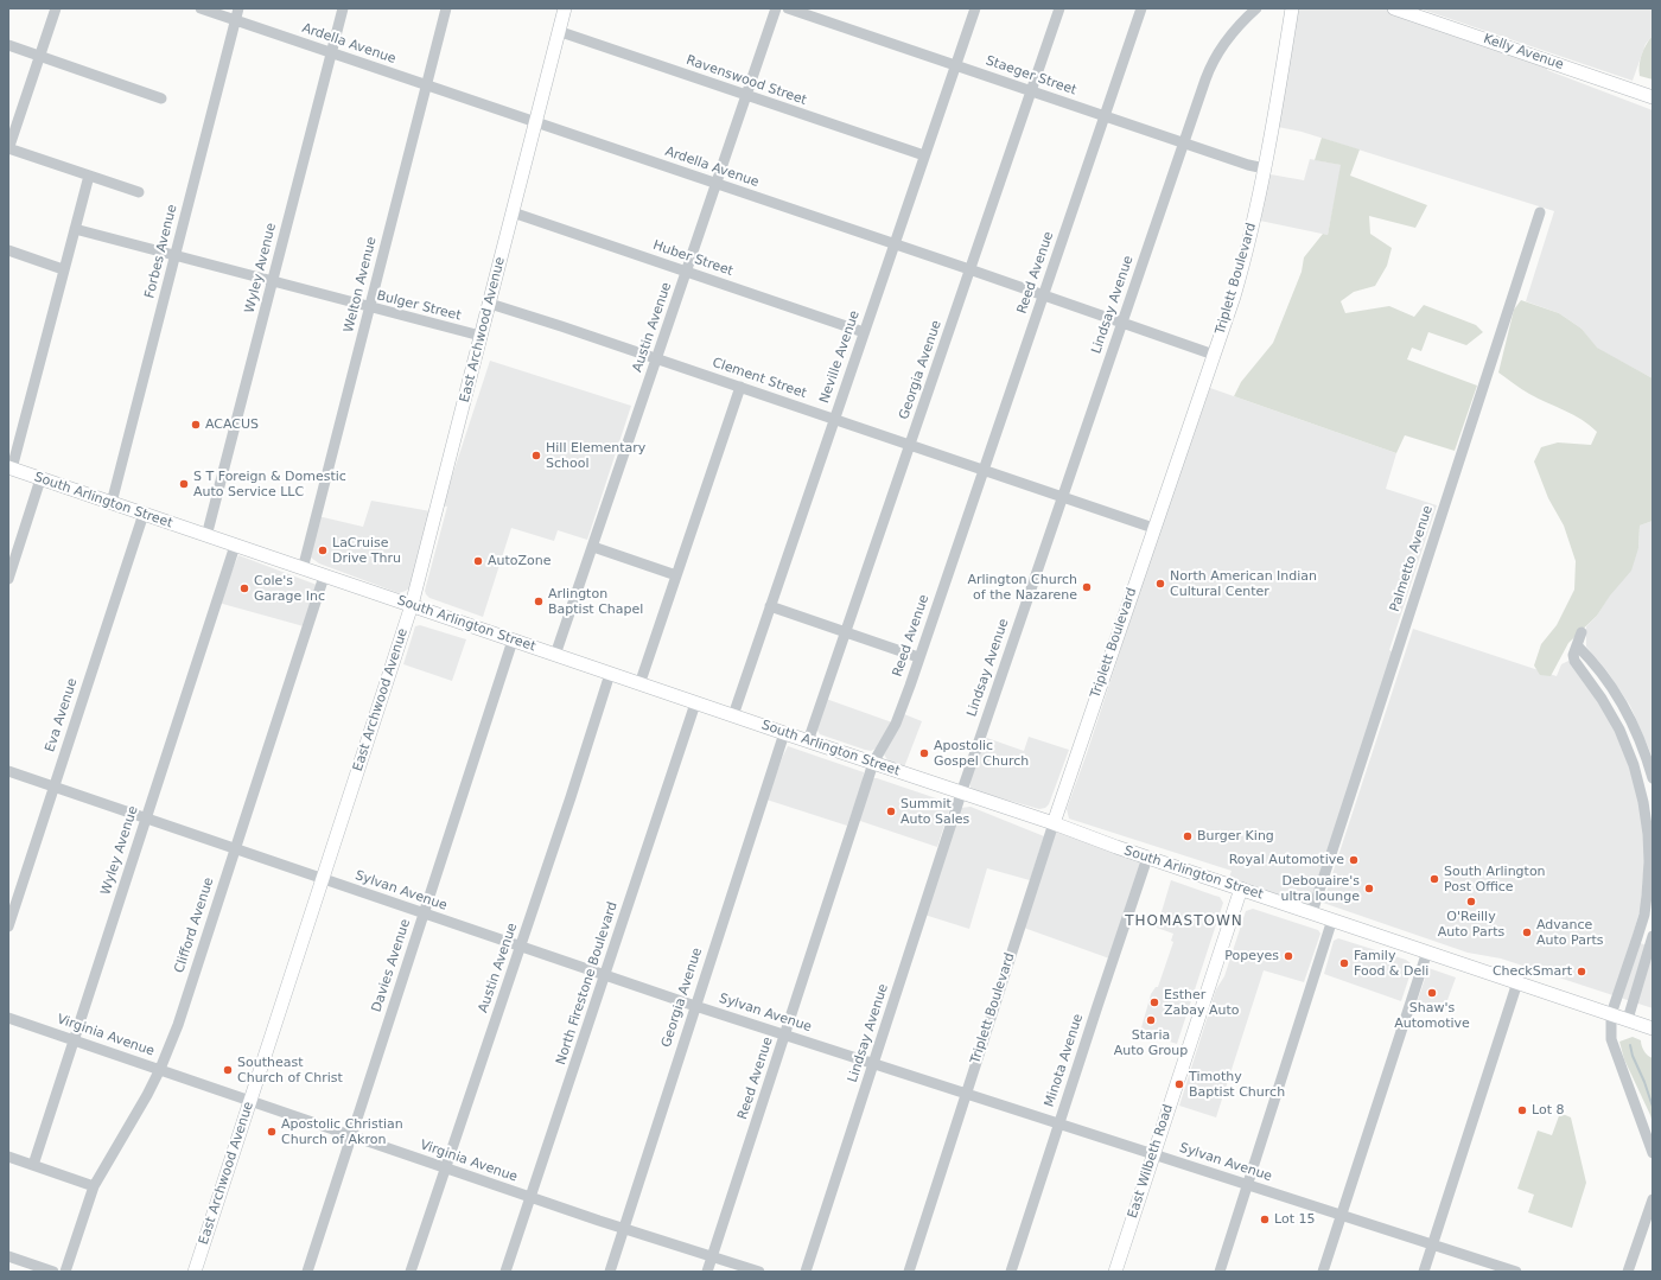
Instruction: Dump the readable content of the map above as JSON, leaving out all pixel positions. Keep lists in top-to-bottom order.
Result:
{
  "streets": {
    "main road": [
      "Kelly Avenue",
      "Triplett Boulevard",
      "East Archwood Avenue",
      "South Arlington Street",
      "East Wilbeth Road"
    ],
    "street": [
      "Ardella Avenue",
      "Staeger Street",
      "Ravenswood Street",
      "Forbes Avenue",
      "Huber Street",
      "Wyley Avenue",
      "Reed Avenue",
      "Welton Avenue",
      "Lindsay Avenue",
      "Bulger Street",
      "Austin Avenue",
      "Neville Avenue",
      "Georgia Avenue",
      "Clement Street",
      "Palmetto Avenue",
      "Eva Avenue",
      "Sylvan Avenue",
      "Clifford Avenue",
      "Davies Avenue",
      "North Firestone Boulevard",
      "Virginia Avenue",
      "Minota Avenue"
    ]
  },
  "crossings": [
    ["Ardella Avenue", "Forbes Avenue"],
    ["Ardella Avenue", "Wyley Avenue"],
    ["Ardella Avenue", "Reed Avenue"],
    ["Ardella Avenue", "Triplett Boulevard"],
    ["Ardella Avenue", "Welton Avenue"],
    ["Ardella Avenue", "Lindsay Avenue"],
    ["Ardella Avenue", "Austin Avenue"],
    ["Ardella Avenue", "East Archwood Avenue"],
    ["Ardella Avenue", "Neville Avenue"],
    ["Ardella Avenue", "Georgia Avenue"],
    ["Staeger Street", "Reed Avenue"],
    ["Staeger Street", "Triplett Boulevard"],
    ["Staeger Street", "Lindsay Avenue"],
    ["Staeger Street", "Neville Avenue"],
    ["Staeger Street", "Georgia Avenue"],
    ["Ravenswood Street", "Austin Avenue"],
    ["Ravenswood Street", "East Archwood Avenue"],
    ["Ravenswood Street", "Neville Avenue"],
    ["Forbes Avenue", "Bulger Street"],
    ["Forbes Avenue", "South Arlington Street"],
    ["Huber Street", "Austin Avenue"],
    ["Huber Street", "East Archwood Avenue"],
    ["Huber Street", "Neville Avenue"],
    ["Wyley Avenue", "Bulger Street"],
    ["Wyley Avenue", "South Arlington Street"],
    ["Wyley Avenue", "Sylvan Avenue"],
    ["Wyley Avenue", "Virginia Avenue"],
    ["Reed Avenue", "Clement Street"],
    ["Reed Avenue", "South Arlington Street"],
    ["Reed Avenue", "Sylvan Avenue"],
    ["Reed Avenue", "Virginia Avenue"],
    ["Triplett Boulevard", "Clement Street"],
    ["Triplett Boulevard", "South Arlington Street"],
    ["Triplett Boulevard", "Sylvan Avenue"],
    ["Welton Avenue", "Bulger Street"],
    ["Welton Avenue", "South Arlington Street"],
    ["Lindsay Avenue", "Clement Street"],
    ["Lindsay Avenue", "South Arlington Street"],
    ["Lindsay Avenue", "Sylvan Avenue"],
    ["Bulger Street", "East Archwood Avenue"],
    ["Austin Avenue", "Clement Street"],
    ["Austin Avenue", "South Arlington Street"],
    ["Austin Avenue", "Sylvan Avenue"],
    ["Austin Avenue", "Virginia Avenue"],
    ["East Archwood Avenue", "Clement Street"],
    ["East Archwood Avenue", "South Arlington Street"],
    ["East Archwood Avenue", "Sylvan Avenue"],
    ["East Archwood Avenue", "Virginia Avenue"],
    ["Neville Avenue", "Clement Street"],
    ["Neville Avenue", "South Arlington Street"],
    ["Georgia Avenue", "Clement Street"],
    ["Georgia Avenue", "South Arlington Street"],
    ["Georgia Avenue", "Sylvan Avenue"],
    ["Georgia Avenue", "Virginia Avenue"],
    ["South Arlington Street", "Palmetto Avenue"],
    ["South Arlington Street", "Eva Avenue"],
    ["South Arlington Street", "Clifford Avenue"],
    ["South Arlington Street", "Davies Avenue"],
    ["South Arlington Street", "North Firestone Boulevard"],
    ["South Arlington Street", "Minota Avenue"],
    ["South Arlington Street", "East Wilbeth Road"],
    ["Eva Avenue", "Sylvan Avenue"],
    ["Sylvan Avenue", "Clifford Avenue"],
    ["Sylvan Avenue", "Davies Avenue"],
    ["Sylvan Avenue", "North Firestone Boulevard"],
    ["Sylvan Avenue", "Minota Avenue"],
    ["Sylvan Avenue", "East Wilbeth Road"],
    ["Clifford Avenue", "Virginia Avenue"],
    ["Davies Avenue", "Virginia Avenue"],
    ["North Firestone Boulevard", "Virginia Avenue"]
  ],
  "districts": ["THOMASTOWN"],
  "places": [
    "ACACUS",
    "Hill Elementary School",
    "S T Foreign & Domestic Auto Service LLC",
    "LaCruise Drive Thru",
    "AutoZone",
    "North American Indian Cultural Center",
    "Arlington Church of the Nazarene",
    "Cole's Garage Inc",
    "Arlington Baptist Chapel",
    "Apostolic Gospel Church",
    "Summit Auto Sales",
    "Burger King",
    "Royal Automotive",
    "South Arlington Post Office",
    "Debouaire's ultra lounge",
    "O'Reilly Auto Parts",
    "Advance Auto Parts",
    "Popeyes",
    "Family Food & Deli",
    "CheckSmart",
    "Shaw's Automotive",
    "Esther Zabay Auto",
    "Staria Auto Group",
    "Southeast Church of Christ",
    "Timothy Baptist Church",
    "Lot 8",
    "Apostolic Christian Church of Akron",
    "Lot 15"
  ]
}
